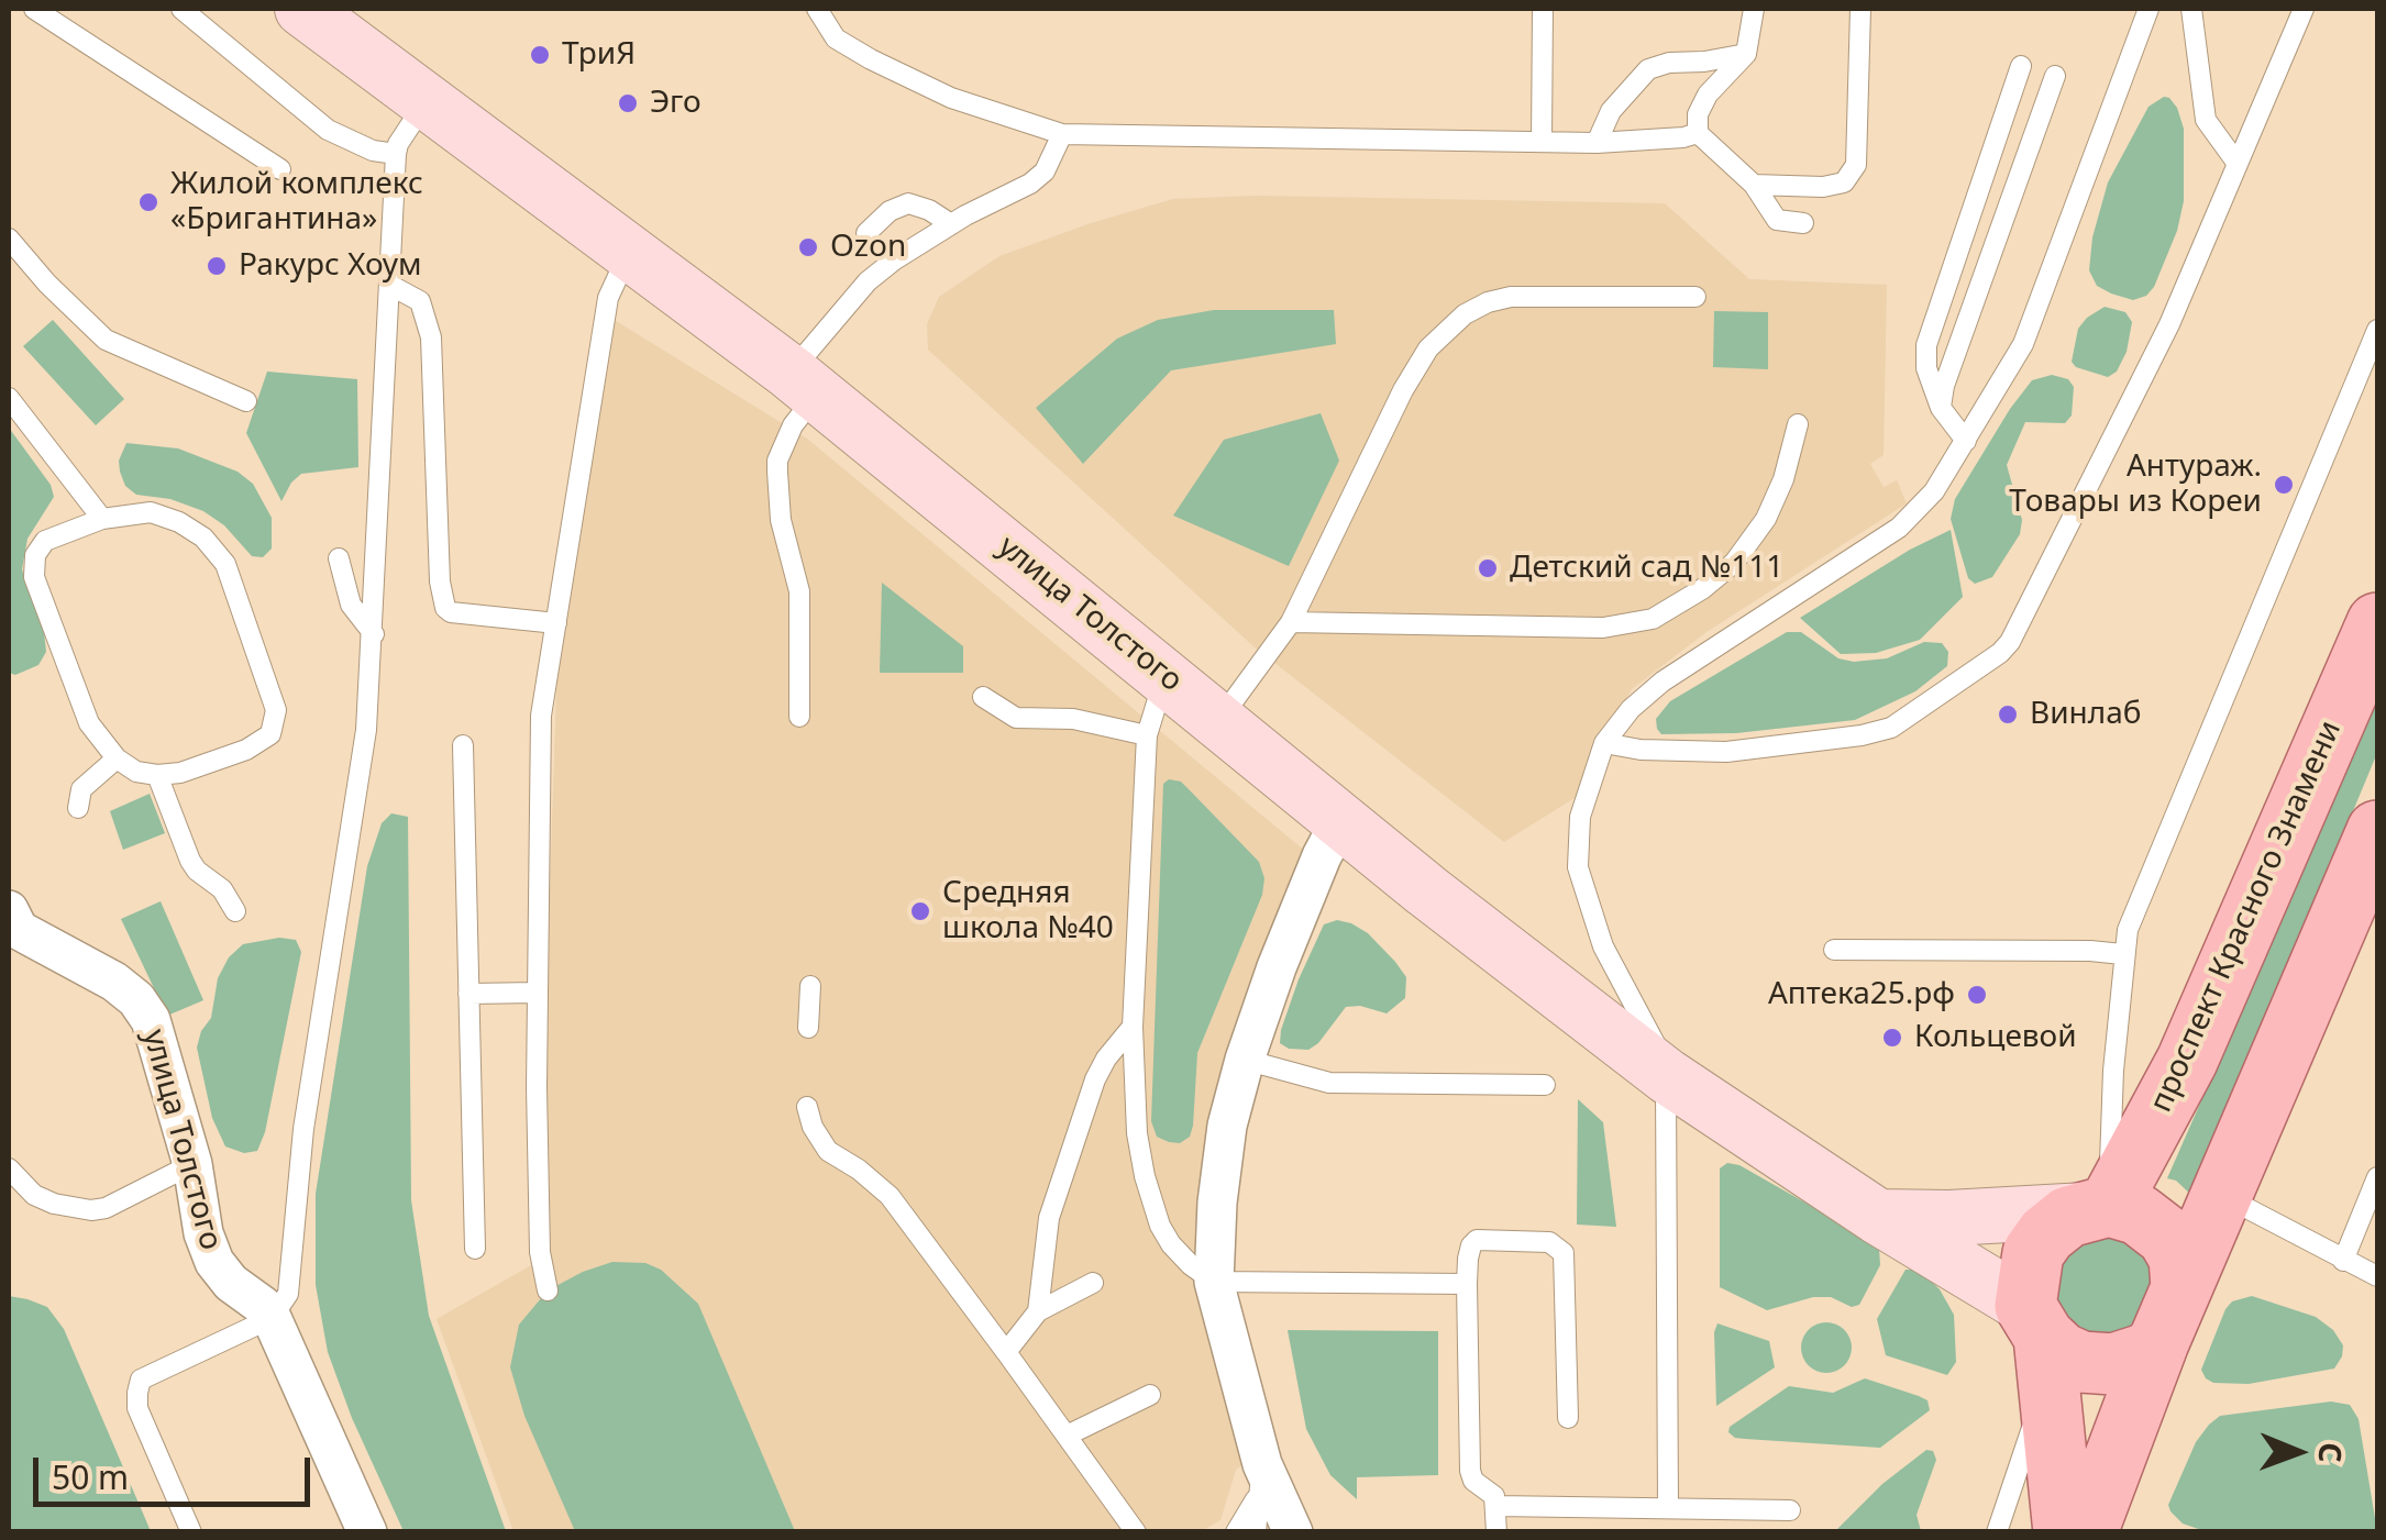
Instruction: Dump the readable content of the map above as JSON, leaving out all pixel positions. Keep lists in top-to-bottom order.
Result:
{
  "streets": {
    "main road": ["улица Толстого", "проспект Красного Знамени"]
  },
  "crossings": [
    ["улица Толстого", "проспект Красного Знамени"]
  ],
  "places": [
    "ТриЯ",
    "Эго",
    "Жилой комплекс «Бригантина»",
    "Ozon",
    "Ракурс Хоум",
    "Антураж. Товары из Кореи",
    "Детский сад №111",
    "Винлаб",
    "Средняя школа №40",
    "Аптека25.рф",
    "Кольцевой"
  ],
  "scale_bar": "50 m",
  "north": "right"
}
